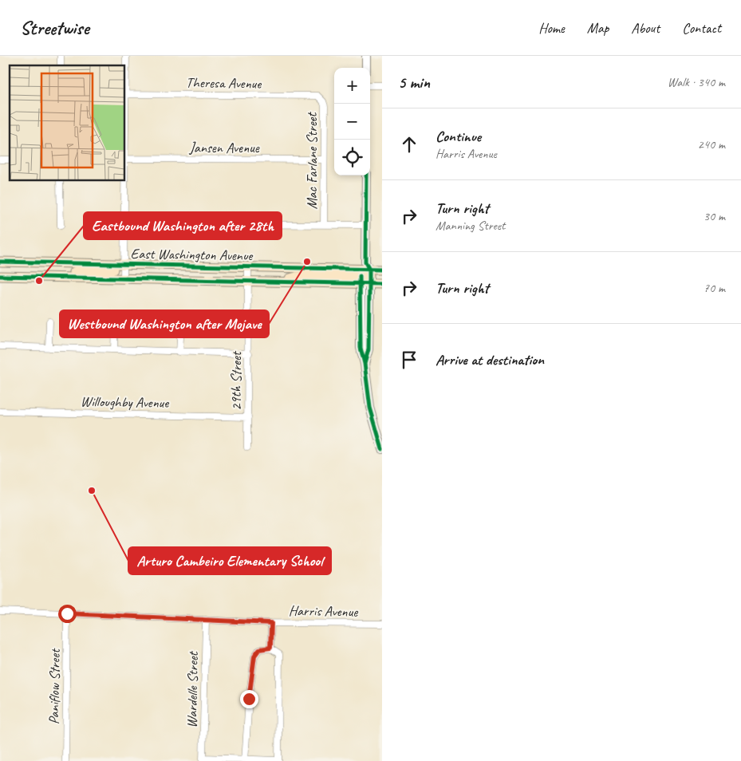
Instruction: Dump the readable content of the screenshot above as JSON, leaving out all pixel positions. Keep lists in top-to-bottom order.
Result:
{
  "streets": {
    "main road": ["East Washington Avenue"],
    "street": [
      "Theresa Avenue",
      "Jansen Avenue",
      "Mac Farlane Street",
      "29th Street",
      "Willoughby Avenue",
      "Harris Avenue",
      "Paniflow Street",
      "Wardelle Street"
    ]
  },
  "crossings": [
    ["Theresa Avenue", "Mac Farlane Street"],
    ["Jansen Avenue", "Mac Farlane Street"],
    ["East Washington Avenue", "29th Street"],
    ["29th Street", "Willoughby Avenue"],
    ["Harris Avenue", "Paniflow Street"],
    ["Harris Avenue", "Wardelle Street"]
  ],
  "places": ["Westbound Washington after Mojave", "Eastbound Washington after 28th", "Arturo Cambeiro Elementary School"],
  "page": {
    "header": "Streetwise",
    "nav": [
      "Home",
      "Map",
      "About",
      "Contact"
    ],
    "heading": ["5 min", "Walk · 340 m"],
    "map_buttons": ["+", "−"],
    "list": [
      ["Continue", "Harris Avenue", "240 m"],
      ["Turn right", "Manning Street", "30 m"],
      ["Turn right", "70 m"],
      "Arrive at destination"
    ]
  }
}
